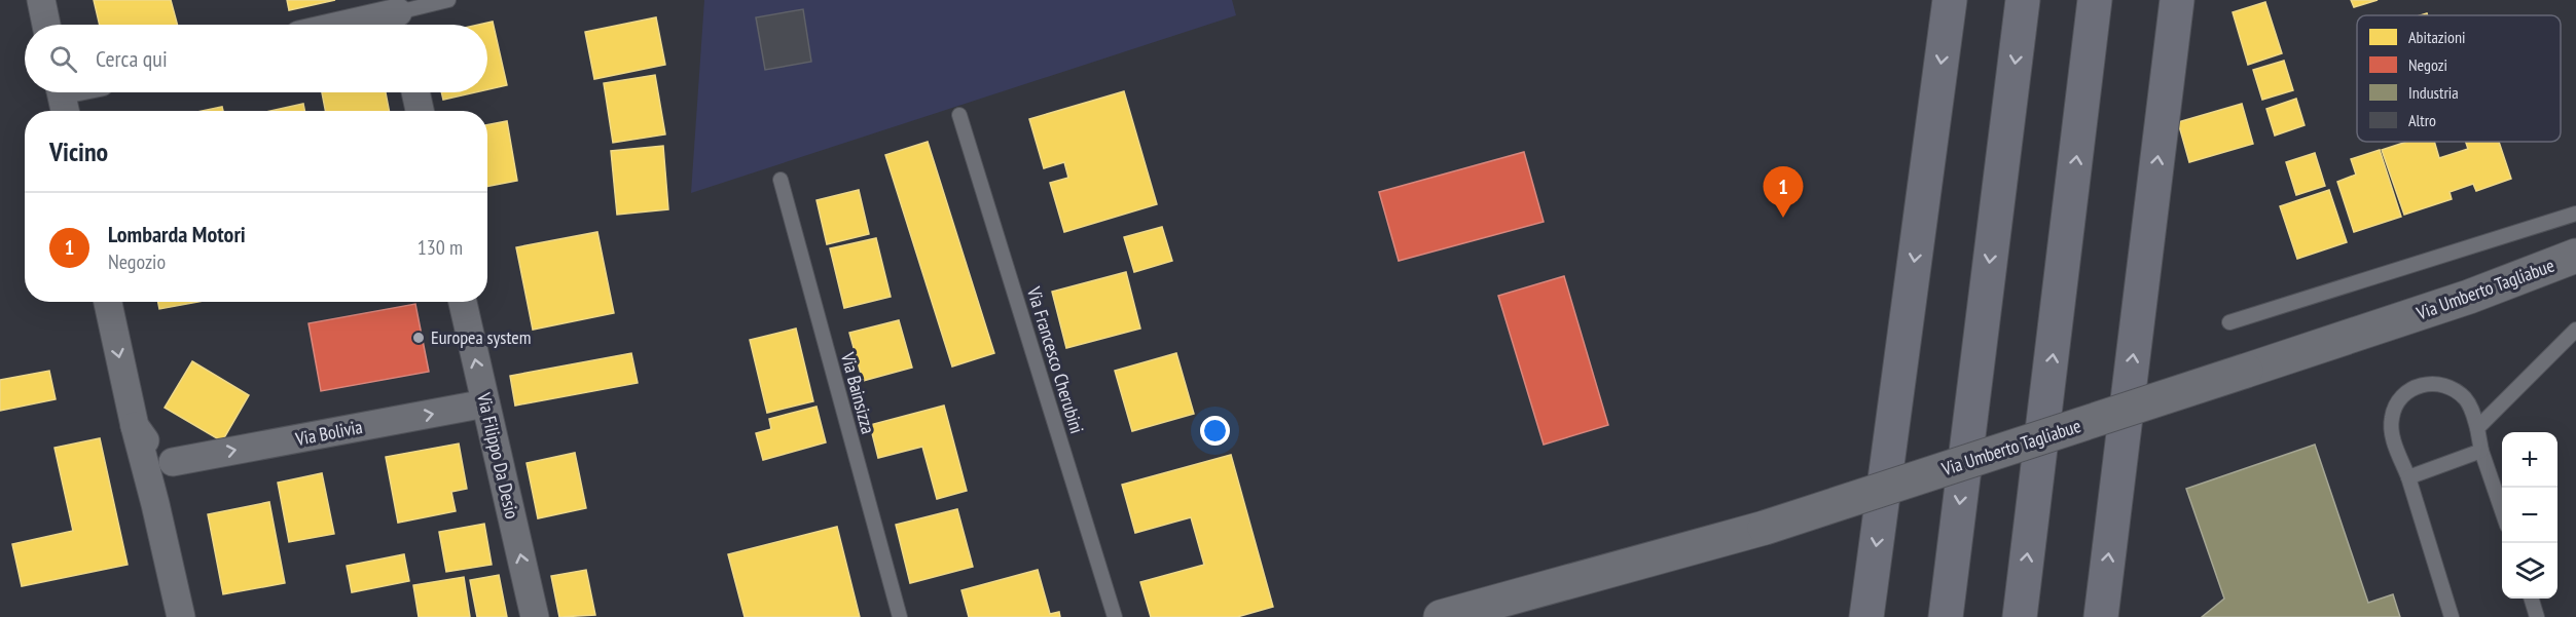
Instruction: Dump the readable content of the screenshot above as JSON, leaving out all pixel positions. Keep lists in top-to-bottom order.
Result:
{
  "streets": {
    "street": ["Via Umberto Tagliabue", "Via Bolivia", "Via Filippo Da Desio"],
    "lane": ["Via Francesco Cherubini", "Via Bainsizza"]
  },
  "crossings": [
    ["Via Bolivia", "Via Filippo Da Desio"]
  ],
  "one_way": ["Via Bolivia", "Via Filippo Da Desio"],
  "places": ["Europea system"],
  "legend": [
    "Abitazioni",
    "Negozi",
    "Industria",
    "Altro"
  ],
  "page": {
    "search": "Cerca qui",
    "heading": "Vicino",
    "pins": "1",
    "list": [
      {
        "mark": "1",
        "name": "Lombarda Motori",
        "note": "Negozio",
        "value": "130 m"
      }
    ],
    "map_buttons": ["+", "−"]
  }
}
